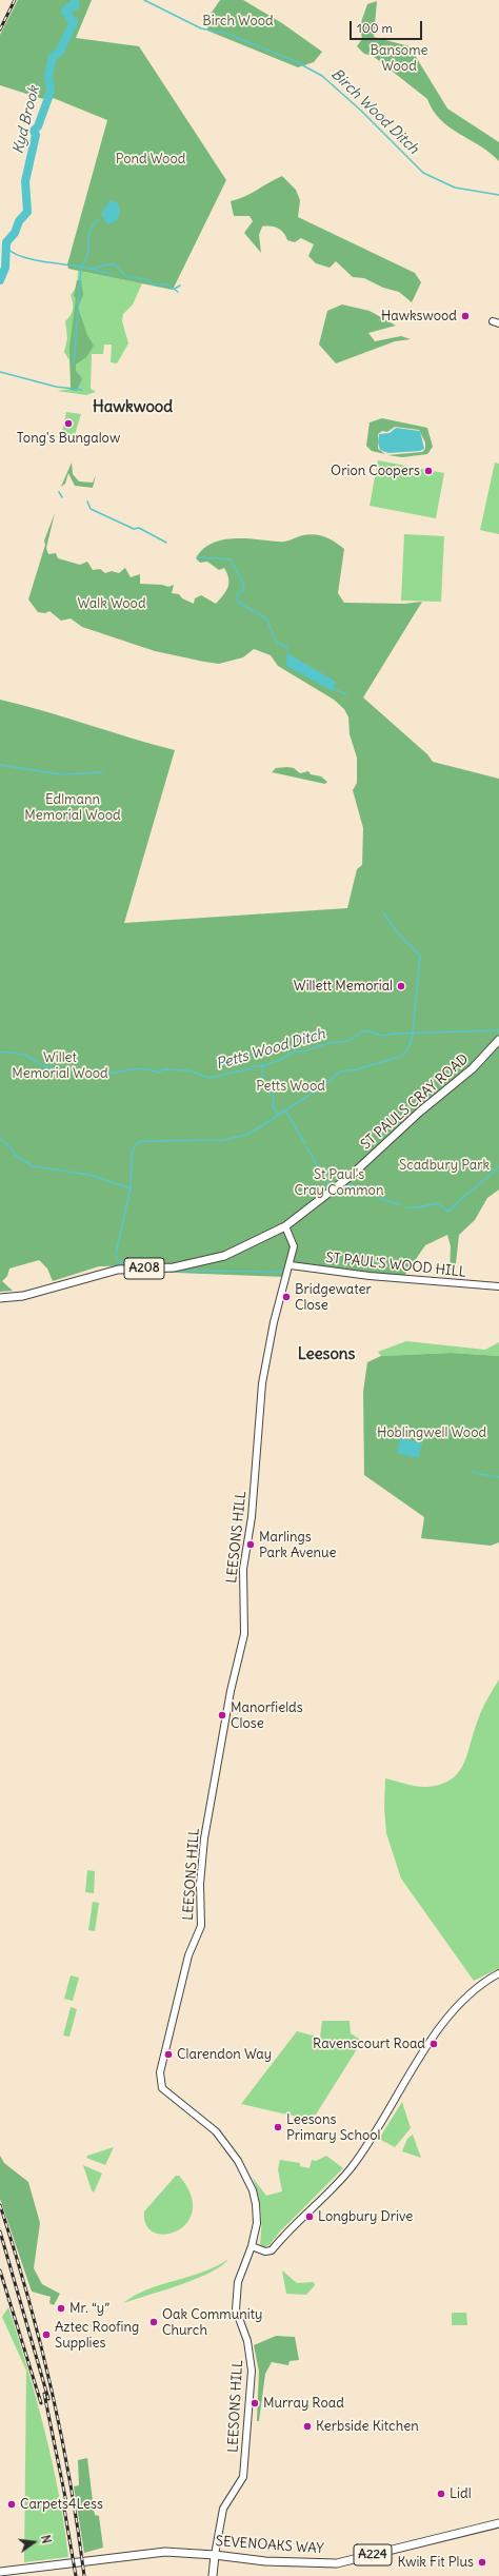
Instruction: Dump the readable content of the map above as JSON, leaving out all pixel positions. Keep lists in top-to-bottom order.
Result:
{
  "streets": {
    "main road": [
      "ST PAULS CRAY ROAD",
      "A208",
      "SEVENOAKS WAY",
      "A224"
    ],
    "street": ["ST PAUL'S WOOD HILL", "LEESONS HILL"]
  },
  "crossings": [
    ["ST PAULS CRAY ROAD", "A208"],
    ["ST PAULS CRAY ROAD", "LEESONS HILL"],
    ["ST PAUL'S WOOD HILL", "LEESONS HILL"],
    ["A208", "LEESONS HILL"],
    ["LEESONS HILL", "SEVENOAKS WAY"]
  ],
  "districts": ["Hawkwood", "Leesons"],
  "water": ["Birch Wood Ditch", "Kyd Brook", "Petts Wood Ditch"],
  "parks": [
    "Birch Wood",
    "Bansome Wood",
    "Pond Wood",
    "Walk Wood",
    "Edlmann Memorial Wood",
    "Willet Memorial Wood",
    "Petts Wood",
    "Scadbury Park",
    "St Paul's Cray Common",
    "Hoblingwell Wood"
  ],
  "places": [
    "Hawkswood",
    "Tong's Bungalow",
    "Orion Coopers",
    "Willett Memorial",
    "Bridgewater Close",
    "Marlings Park Avenue",
    "Manorfields Close",
    "Ravenscourt Road",
    "Clarendon Way",
    "Leesons Primary School",
    "Longbury Drive",
    "Mr. “y”",
    "Oak Community Church",
    "Aztec Roofing Supplies",
    "Murray Road",
    "Kerbside Kitchen",
    "Lidl",
    "Carpets4Less",
    "Kwik Fit Plus"
  ],
  "scale_bar": "100 m",
  "north": "right"
}
